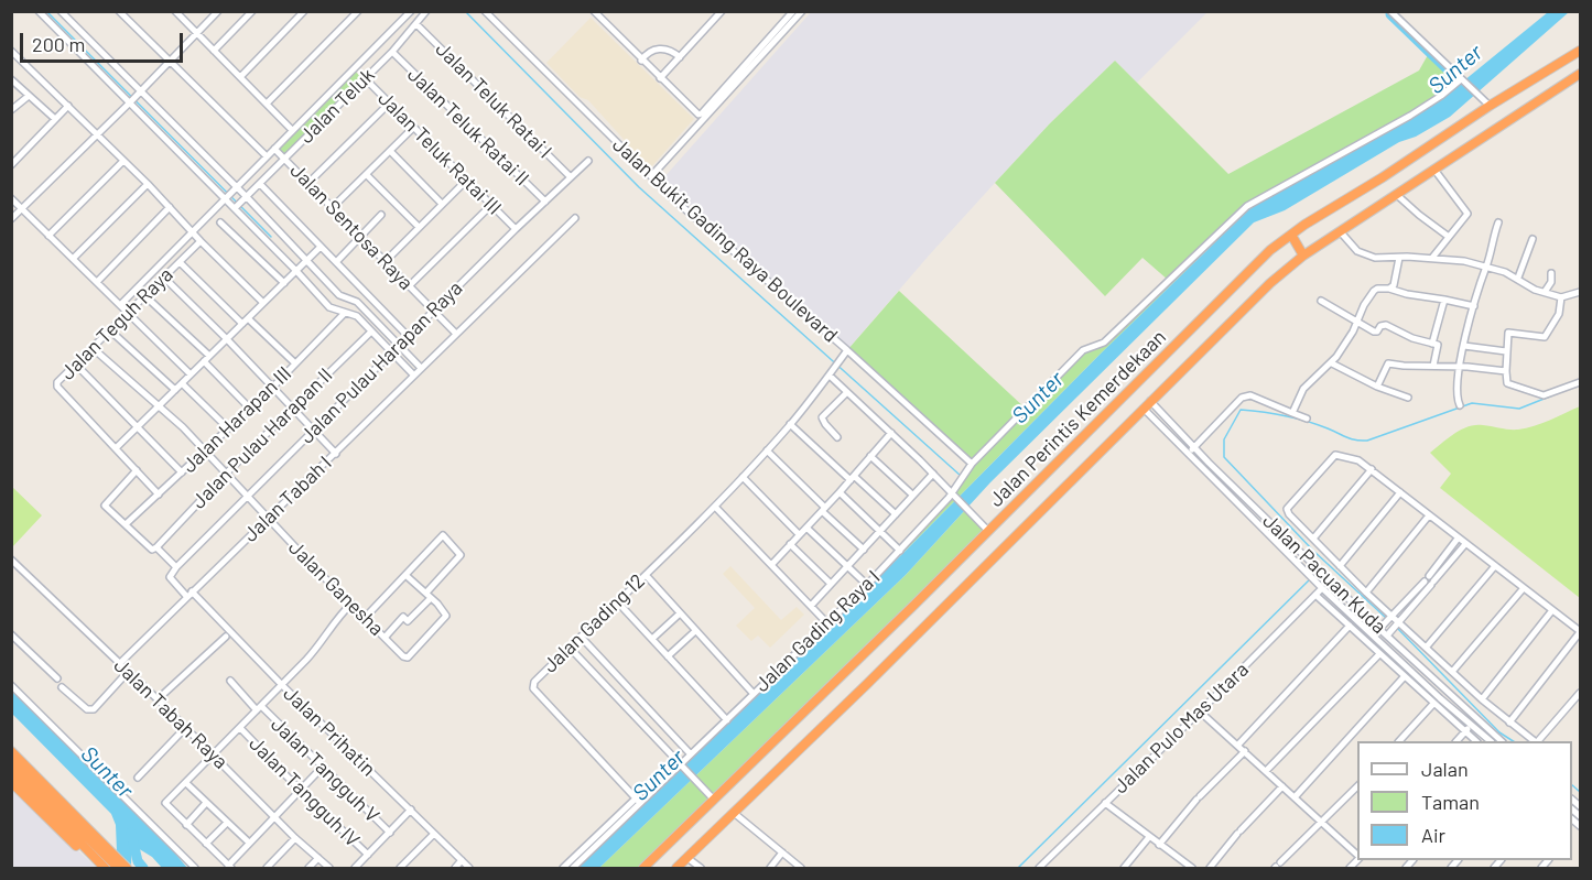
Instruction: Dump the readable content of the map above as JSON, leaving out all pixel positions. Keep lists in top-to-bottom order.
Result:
{
  "streets": {
    "highway": ["Jalan Perintis Kemerdekaan"],
    "street": [
      "Jalan Teluk Ratai I",
      "Jalan Teluk",
      "Jalan Teluk Ratai II",
      "Jalan Teluk Ratai III",
      "Jalan Sentosa Raya",
      "Jalan Bukit Gading Raya Boulevard",
      "Jalan Teguh Raya",
      "Jalan Pulau Harapan Raya",
      "Jalan Harapan III",
      "Jalan Pulau Harapan II",
      "Jalan Tabah I",
      "Jalan Pacuan Kuda",
      "Jalan Ganesha",
      "Jalan Gading 12",
      "Jalan Gading Raya I",
      "Jalan Tabah Raya",
      "Jalan Pulo Mas Utara",
      "Jalan Prihatin",
      "Jalan Tangguh V",
      "Jalan Tangguh IV"
    ]
  },
  "crossings": [
    ["Jalan Teluk Ratai I", "Jalan Teluk"],
    ["Jalan Teluk Ratai I", "Jalan Pulau Harapan Raya"],
    ["Jalan Teluk", "Jalan Teluk Ratai II"],
    ["Jalan Teluk", "Jalan Teluk Ratai III"],
    ["Jalan Teluk", "Jalan Sentosa Raya"],
    ["Jalan Teluk Ratai II", "Jalan Pulau Harapan Raya"],
    ["Jalan Teluk Ratai III", "Jalan Pulau Harapan Raya"],
    ["Jalan Sentosa Raya", "Jalan Pulau Harapan Raya"],
    ["Jalan Sentosa Raya", "Jalan Tabah I"],
    ["Jalan Bukit Gading Raya Boulevard", "Jalan Perintis Kemerdekaan"],
    ["Jalan Bukit Gading Raya Boulevard", "Jalan Gading 12"],
    ["Jalan Bukit Gading Raya Boulevard", "Jalan Gading Raya I"],
    ["Jalan Teguh Raya", "Jalan Harapan III"],
    ["Jalan Teguh Raya", "Jalan Ganesha"],
    ["Jalan Pulau Harapan Raya", "Jalan Ganesha"],
    ["Jalan Pulau Harapan Raya", "Jalan Prihatin"],
    ["Jalan Perintis Kemerdekaan", "Jalan Pacuan Kuda"],
    ["Jalan Harapan III", "Jalan Ganesha"],
    ["Jalan Pulau Harapan II", "Jalan Ganesha"],
    ["Jalan Tabah I", "Jalan Ganesha"],
    ["Jalan Tabah I", "Jalan Tabah Raya"],
    ["Jalan Tabah I", "Jalan Prihatin"],
    ["Jalan Gading 12", "Jalan Gading Raya I"]
  ],
  "water": ["Sunter"],
  "legend": ["Jalan", "Taman", "Air"],
  "scale_bar": "200 m"
}
